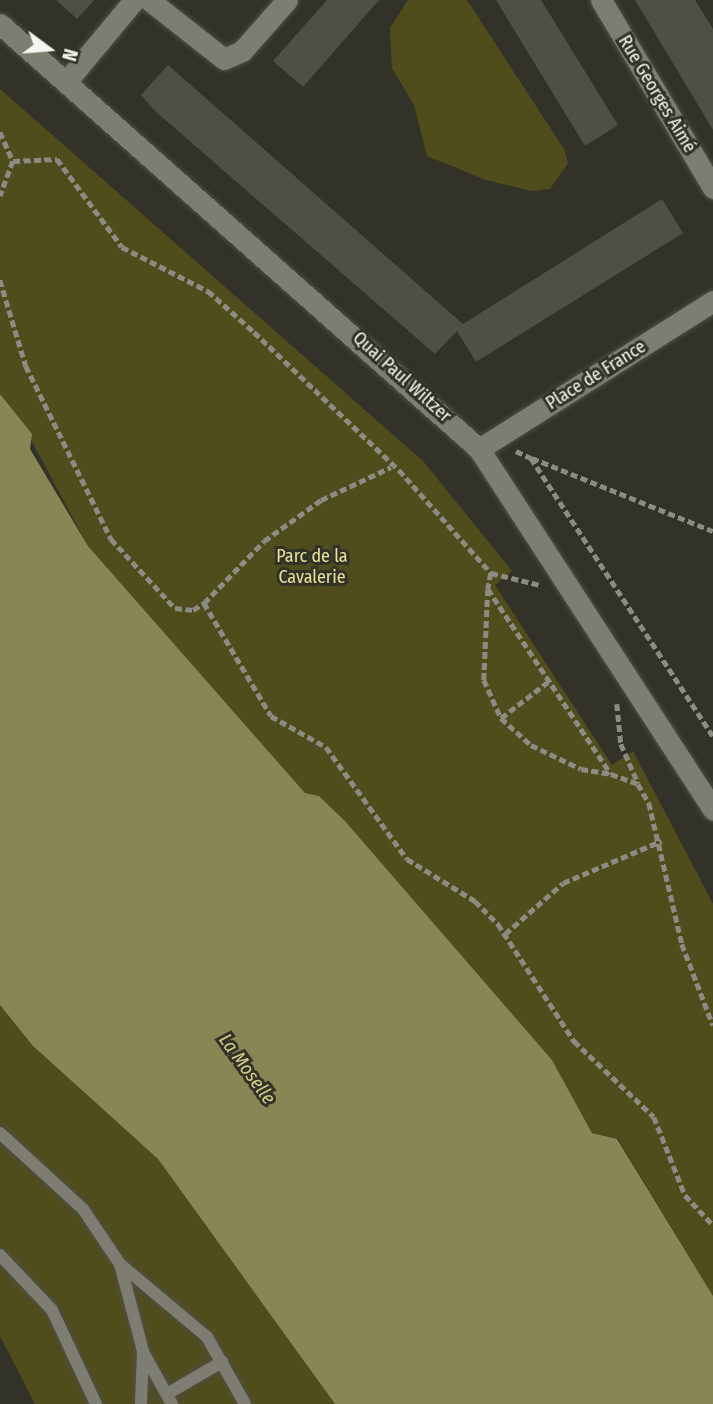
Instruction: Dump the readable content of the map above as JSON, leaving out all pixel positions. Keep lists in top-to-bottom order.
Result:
{
  "streets": {
    "street": ["Rue Georges Aimé", "Place de France", "Quai Paul Wiltzer"]
  },
  "crossings": [
    ["Place de France", "Quai Paul Wiltzer"]
  ],
  "water": ["La Moselle"],
  "parks": ["Parc de la Cavalerie"],
  "north": "right"
}
